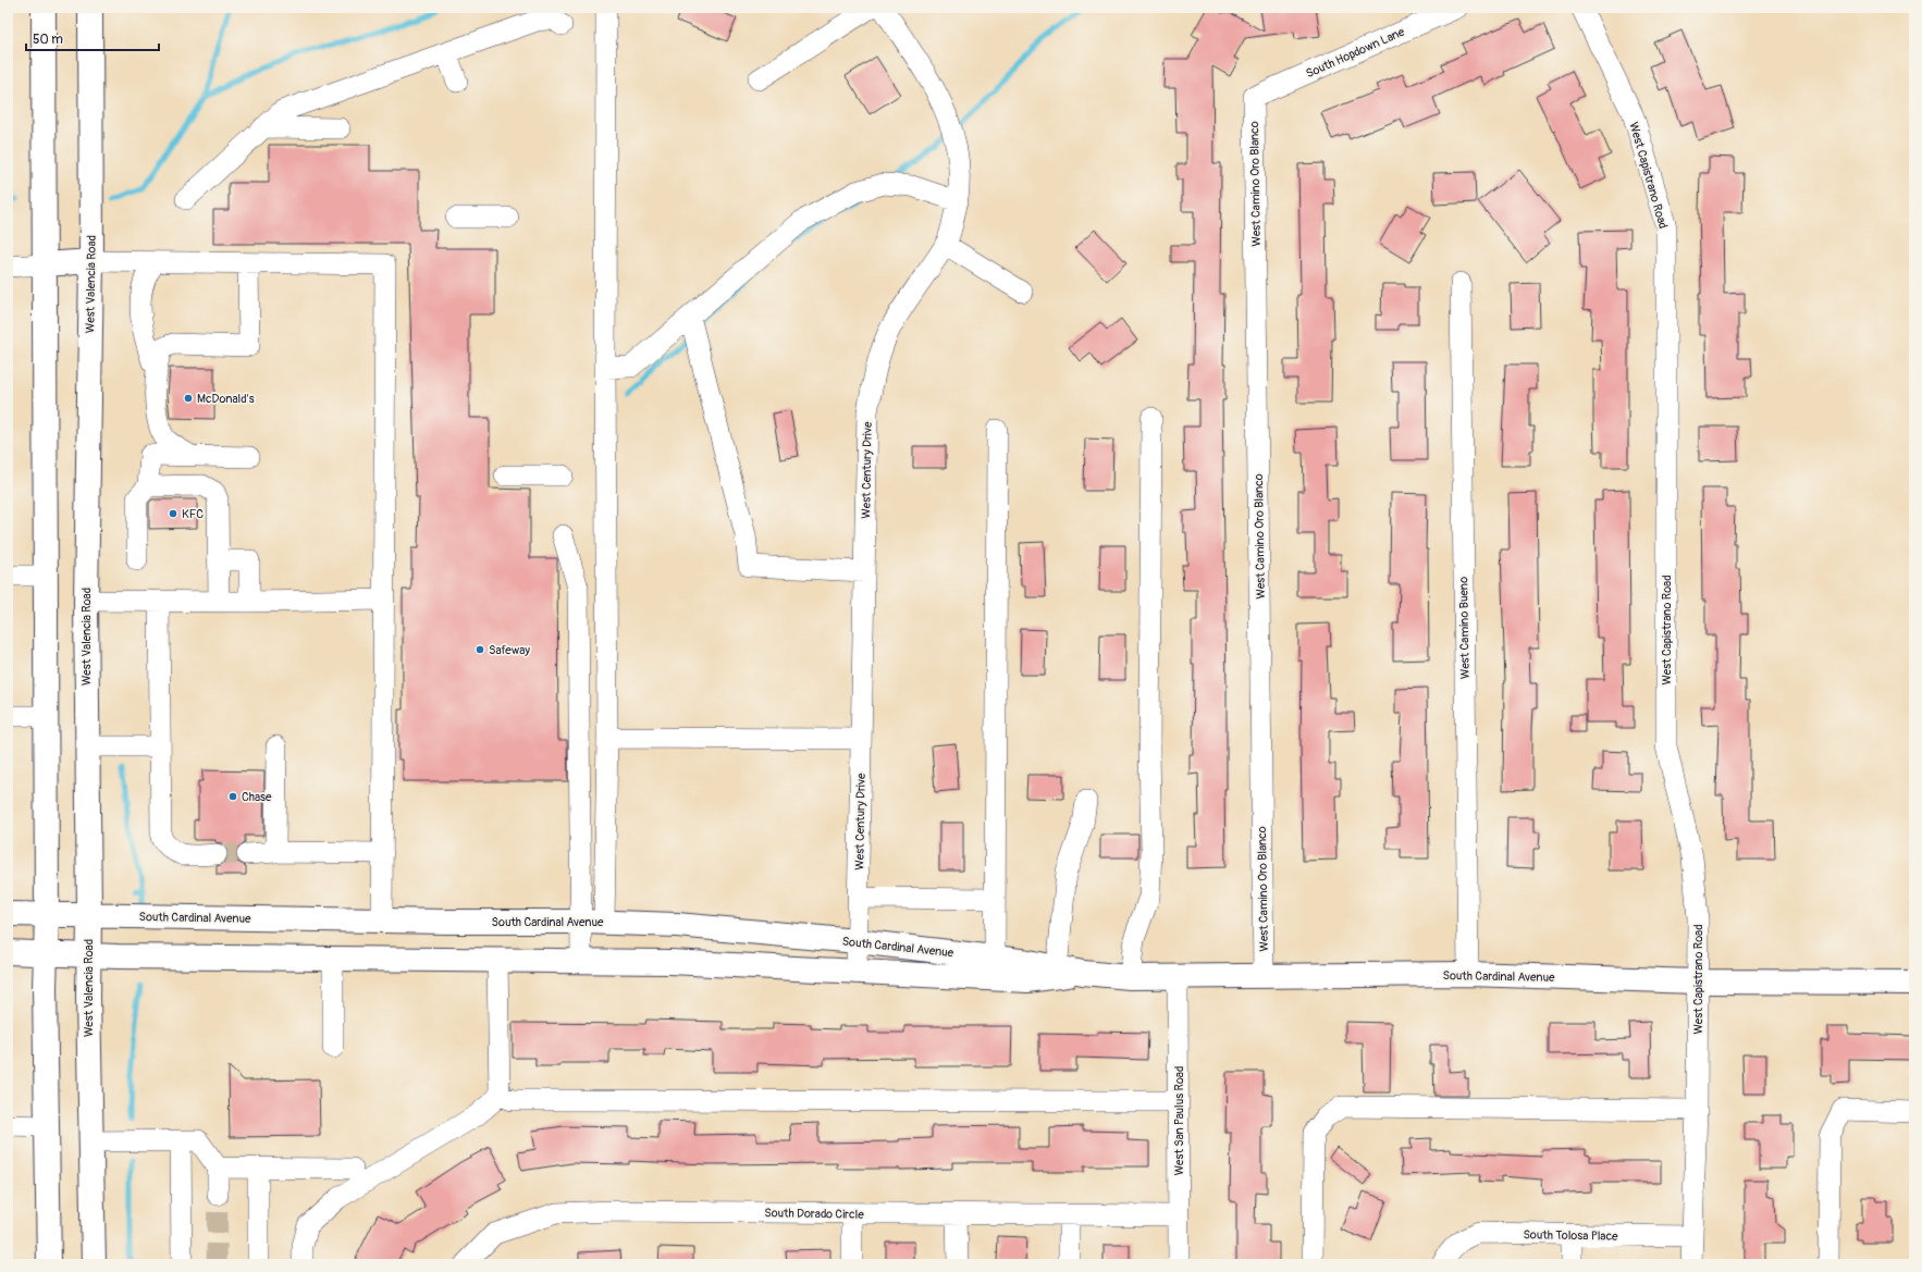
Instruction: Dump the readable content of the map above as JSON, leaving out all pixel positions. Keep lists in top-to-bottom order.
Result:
{
  "streets": {
    "main road": ["West Valencia Road", "South Cardinal Avenue"],
    "street": [
      "South Hopdown Lane",
      "West Capistrano Road",
      "West Camino Oro Blanco",
      "West Century Drive",
      "West Camino Bueno",
      "West San Paulus Road",
      "South Dorado Circle",
      "South Tolosa Place"
    ]
  },
  "crossings": [
    ["South Hopdown Lane", "West Camino Oro Blanco"],
    ["West Capistrano Road", "South Cardinal Avenue"],
    ["West Capistrano Road", "South Tolosa Place"],
    ["West Camino Oro Blanco", "South Cardinal Avenue"],
    ["West Valencia Road", "South Cardinal Avenue"],
    ["West Century Drive", "South Cardinal Avenue"],
    ["West Camino Bueno", "South Cardinal Avenue"],
    ["South Cardinal Avenue", "West San Paulus Road"],
    ["West San Paulus Road", "South Dorado Circle"]
  ],
  "places": [
    "McDonald's",
    "KFC",
    "Safeway",
    "Chase"
  ],
  "scale_bar": "50 m"
}
